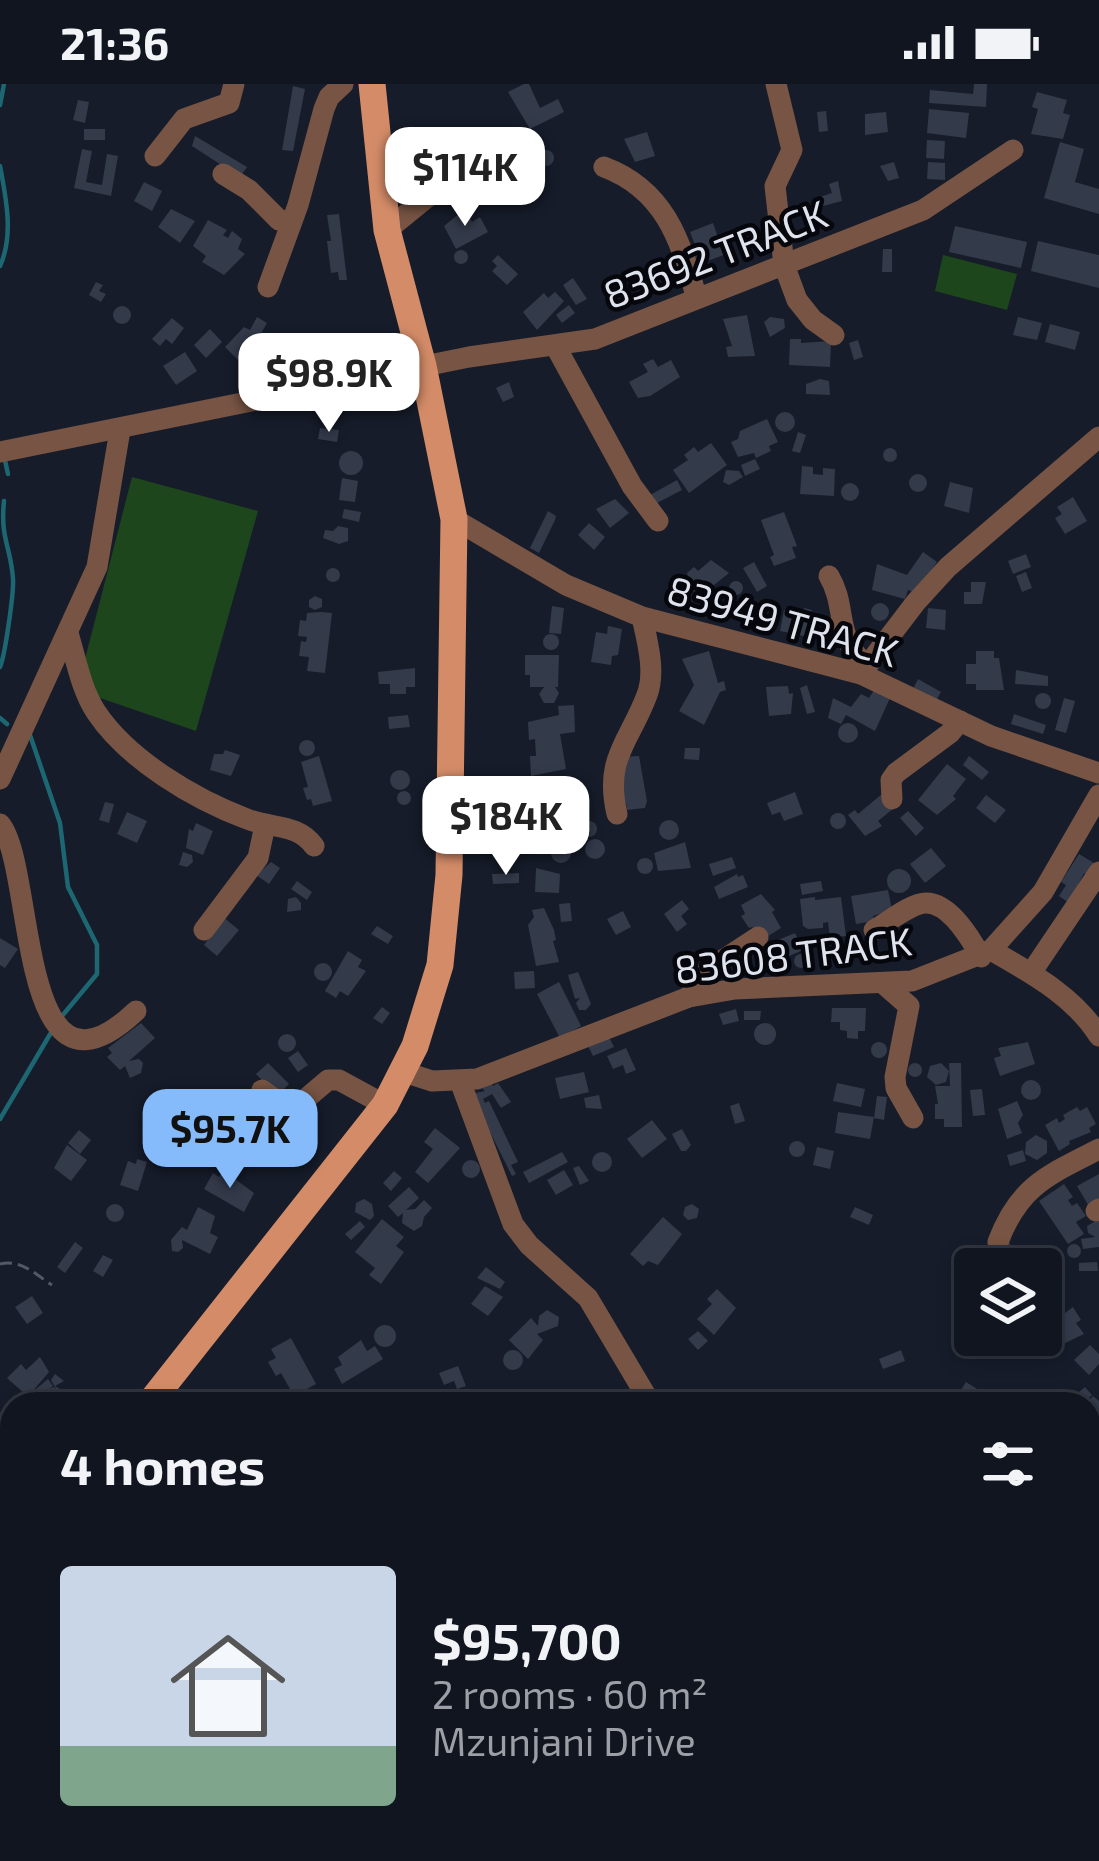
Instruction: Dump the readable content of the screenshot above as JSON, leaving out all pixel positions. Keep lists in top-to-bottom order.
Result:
{
  "streets": {
    "street": ["83692 TRACK", "83949 TRACK", "83608 TRACK"]
  },
  "page": {
    "status": "21:36",
    "price": [
      "$114K",
      "$98.9K",
      "$184K",
      "$95.7K"
    ],
    "heading": "4 homes",
    "list": [
      {
        "name": "$95,700",
        "note": "2 rooms · 60 m² · Mzunjani Drive"
      }
    ]
  }
}
